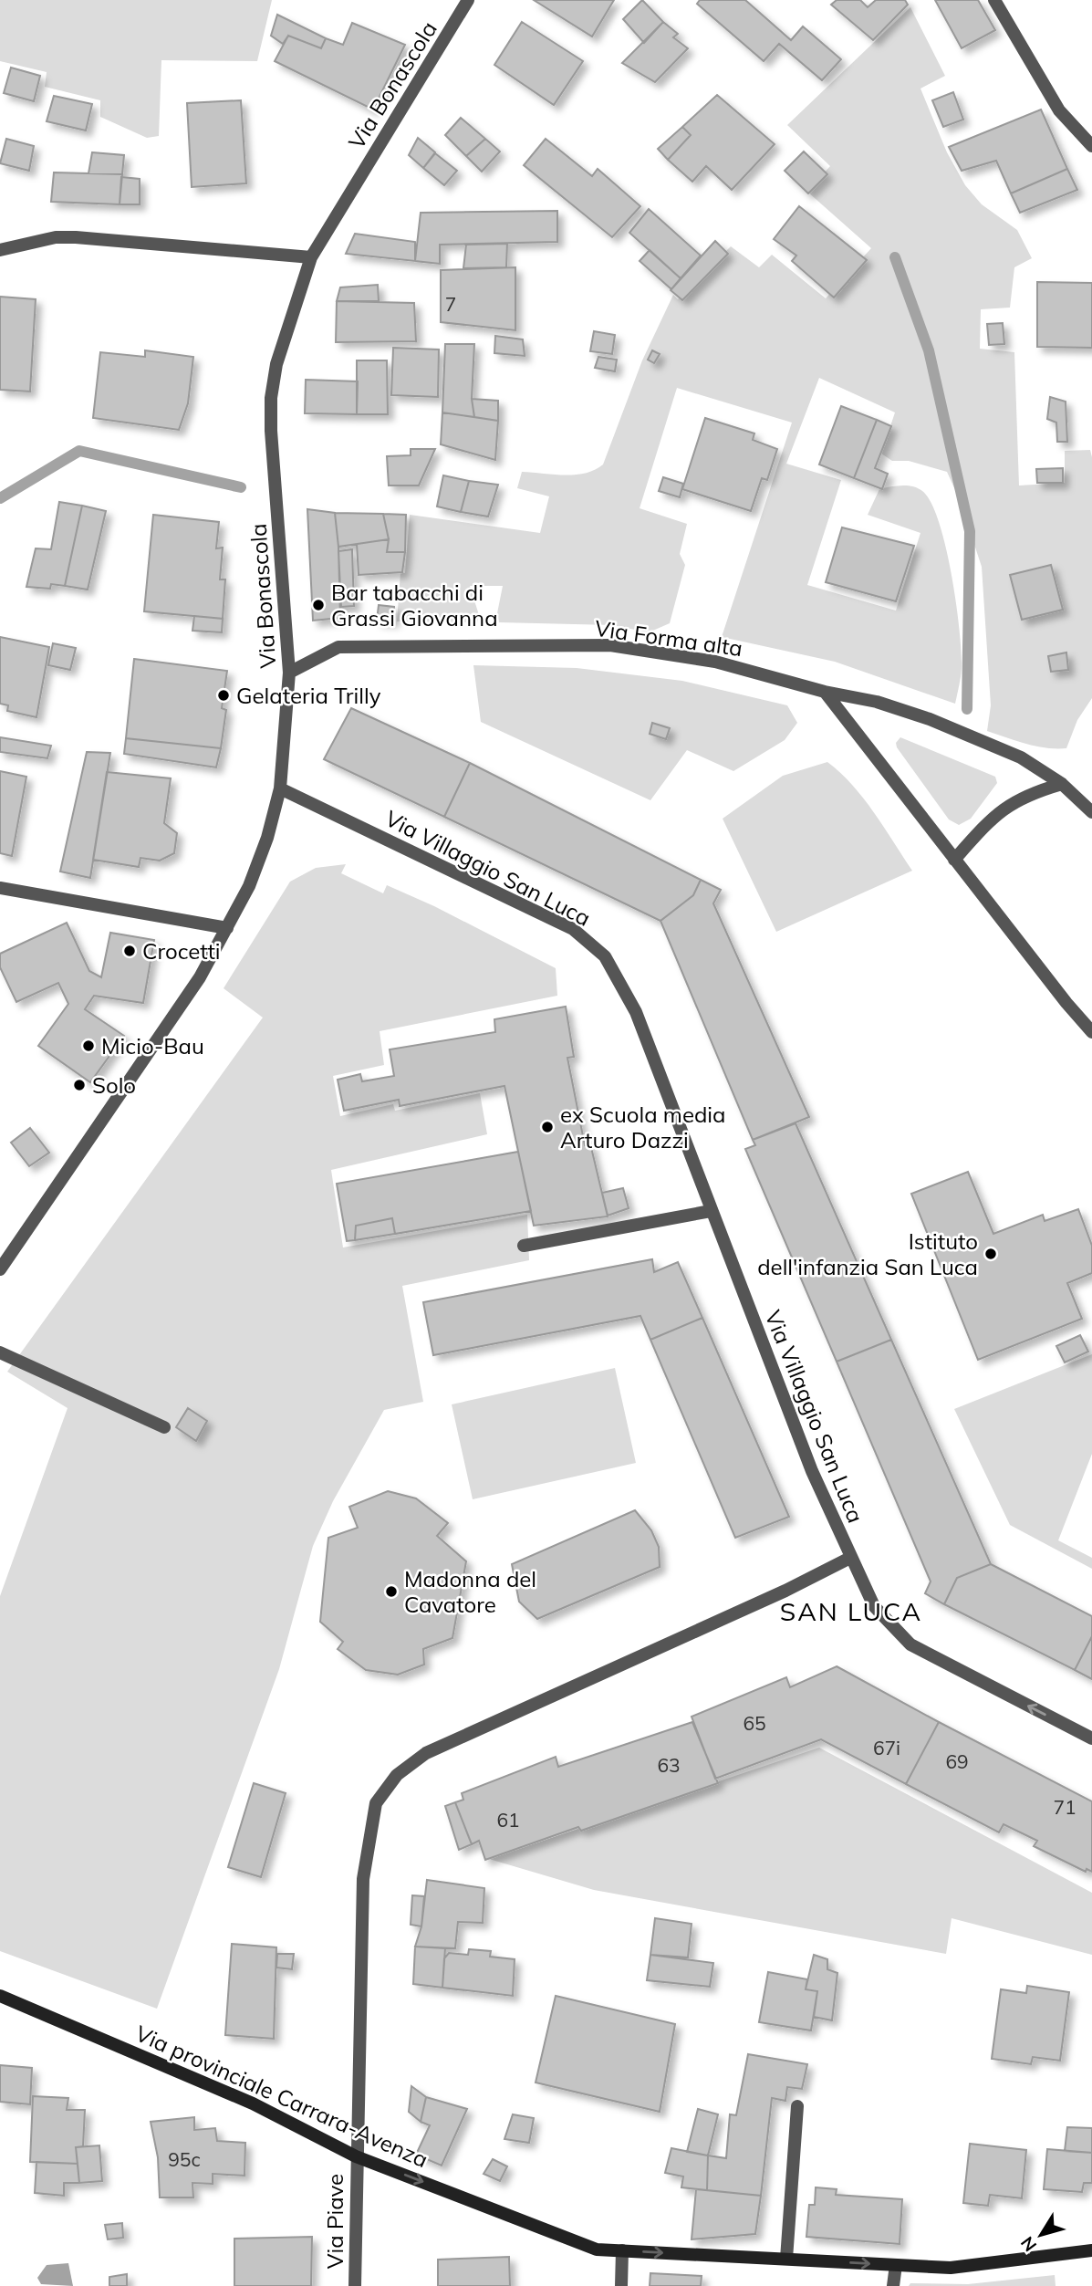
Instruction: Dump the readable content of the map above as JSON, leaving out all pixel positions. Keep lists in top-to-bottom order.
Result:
{
  "streets": {
    "main road": ["Via provinciale Carrara-Avenza"],
    "street": [
      "Via Bonascola",
      "Via Forma alta",
      "Via Villaggio San Luca",
      "Via Piave"
    ]
  },
  "crossings": [
    ["Via Bonascola", "Via Forma alta"],
    ["Via Bonascola", "Via Villaggio San Luca"],
    ["Via Villaggio San Luca", "Via provinciale Carrara-Avenza"],
    ["Via Villaggio San Luca", "Via Piave"],
    ["Via provinciale Carrara-Avenza", "Via Piave"]
  ],
  "one_way": ["Via provinciale Carrara-Avenza"],
  "districts": ["SAN LUCA"],
  "places": [
    "Bar tabacchi di Grassi Giovanna",
    "Gelateria Trilly",
    "Crocetti",
    "Micio-Bau",
    "Solo",
    "ex Scuola media Arturo Dazzi",
    "Istituto dell'infanzia San Luca",
    "Madonna del Cavatore"
  ],
  "house_numbers": [
    "7",
    "65",
    "67i",
    "69",
    "63",
    "71",
    "61",
    "95c"
  ],
  "north": "bottom left"
}
